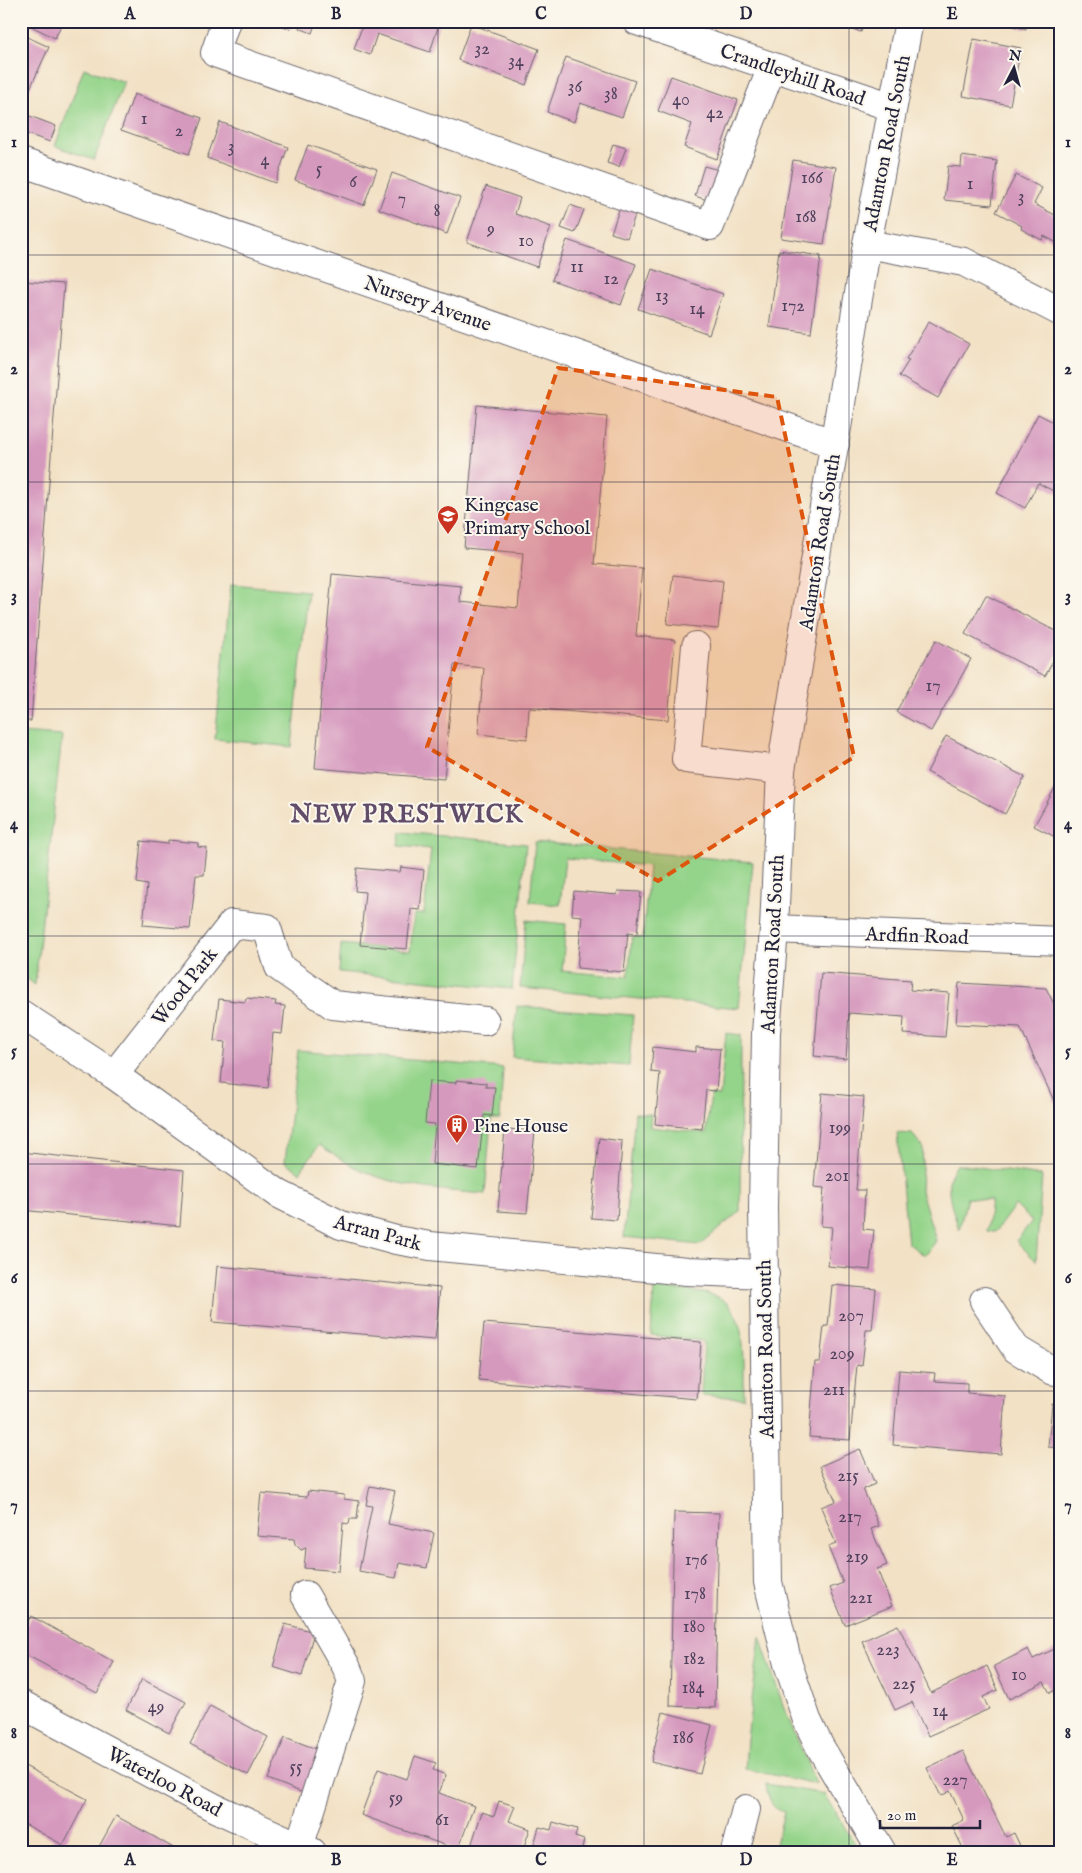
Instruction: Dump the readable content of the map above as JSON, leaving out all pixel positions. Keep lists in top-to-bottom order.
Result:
{
  "streets": {
    "street": [
      "Crandleyhill Road",
      "Adamton Road South",
      "Nursery Avenue",
      "Ardfin Road",
      "Wood Park",
      "Arran Park",
      "Waterloo Road"
    ]
  },
  "crossings": [
    ["Crandleyhill Road", "Adamton Road South"],
    ["Adamton Road South", "Nursery Avenue"],
    ["Adamton Road South", "Ardfin Road"],
    ["Adamton Road South", "Arran Park"],
    ["Wood Park", "Arran Park"]
  ],
  "districts": ["NEW PRESTWICK"],
  "places": {
    "school or university": ["Kingcase Primary School"],
    "building": ["Pine House"]
  },
  "house_numbers": [
    "32",
    "34",
    "36",
    "38",
    "40",
    "42",
    "1",
    "2",
    "3",
    "4",
    "5",
    "166",
    "6",
    "1",
    "3",
    "7",
    "8",
    "168",
    "9",
    "10",
    "11",
    "12",
    "13",
    "172",
    "14",
    "17",
    "199",
    "201",
    "207",
    "209",
    "211",
    "215",
    "217",
    "219",
    "176",
    "178",
    "221",
    "180",
    "223",
    "182",
    "10",
    "225",
    "184",
    "49",
    "14",
    "186",
    "55",
    "227",
    "59",
    "61"
  ],
  "scale_bar": "20 m",
  "north": "top",
  "grid": {
    "columns": [
      "A",
      "B",
      "C",
      "D",
      "E"
    ],
    "rows": [
      "1",
      "2",
      "3",
      "4",
      "5",
      "6",
      "7",
      "8"
    ]
  }
}
